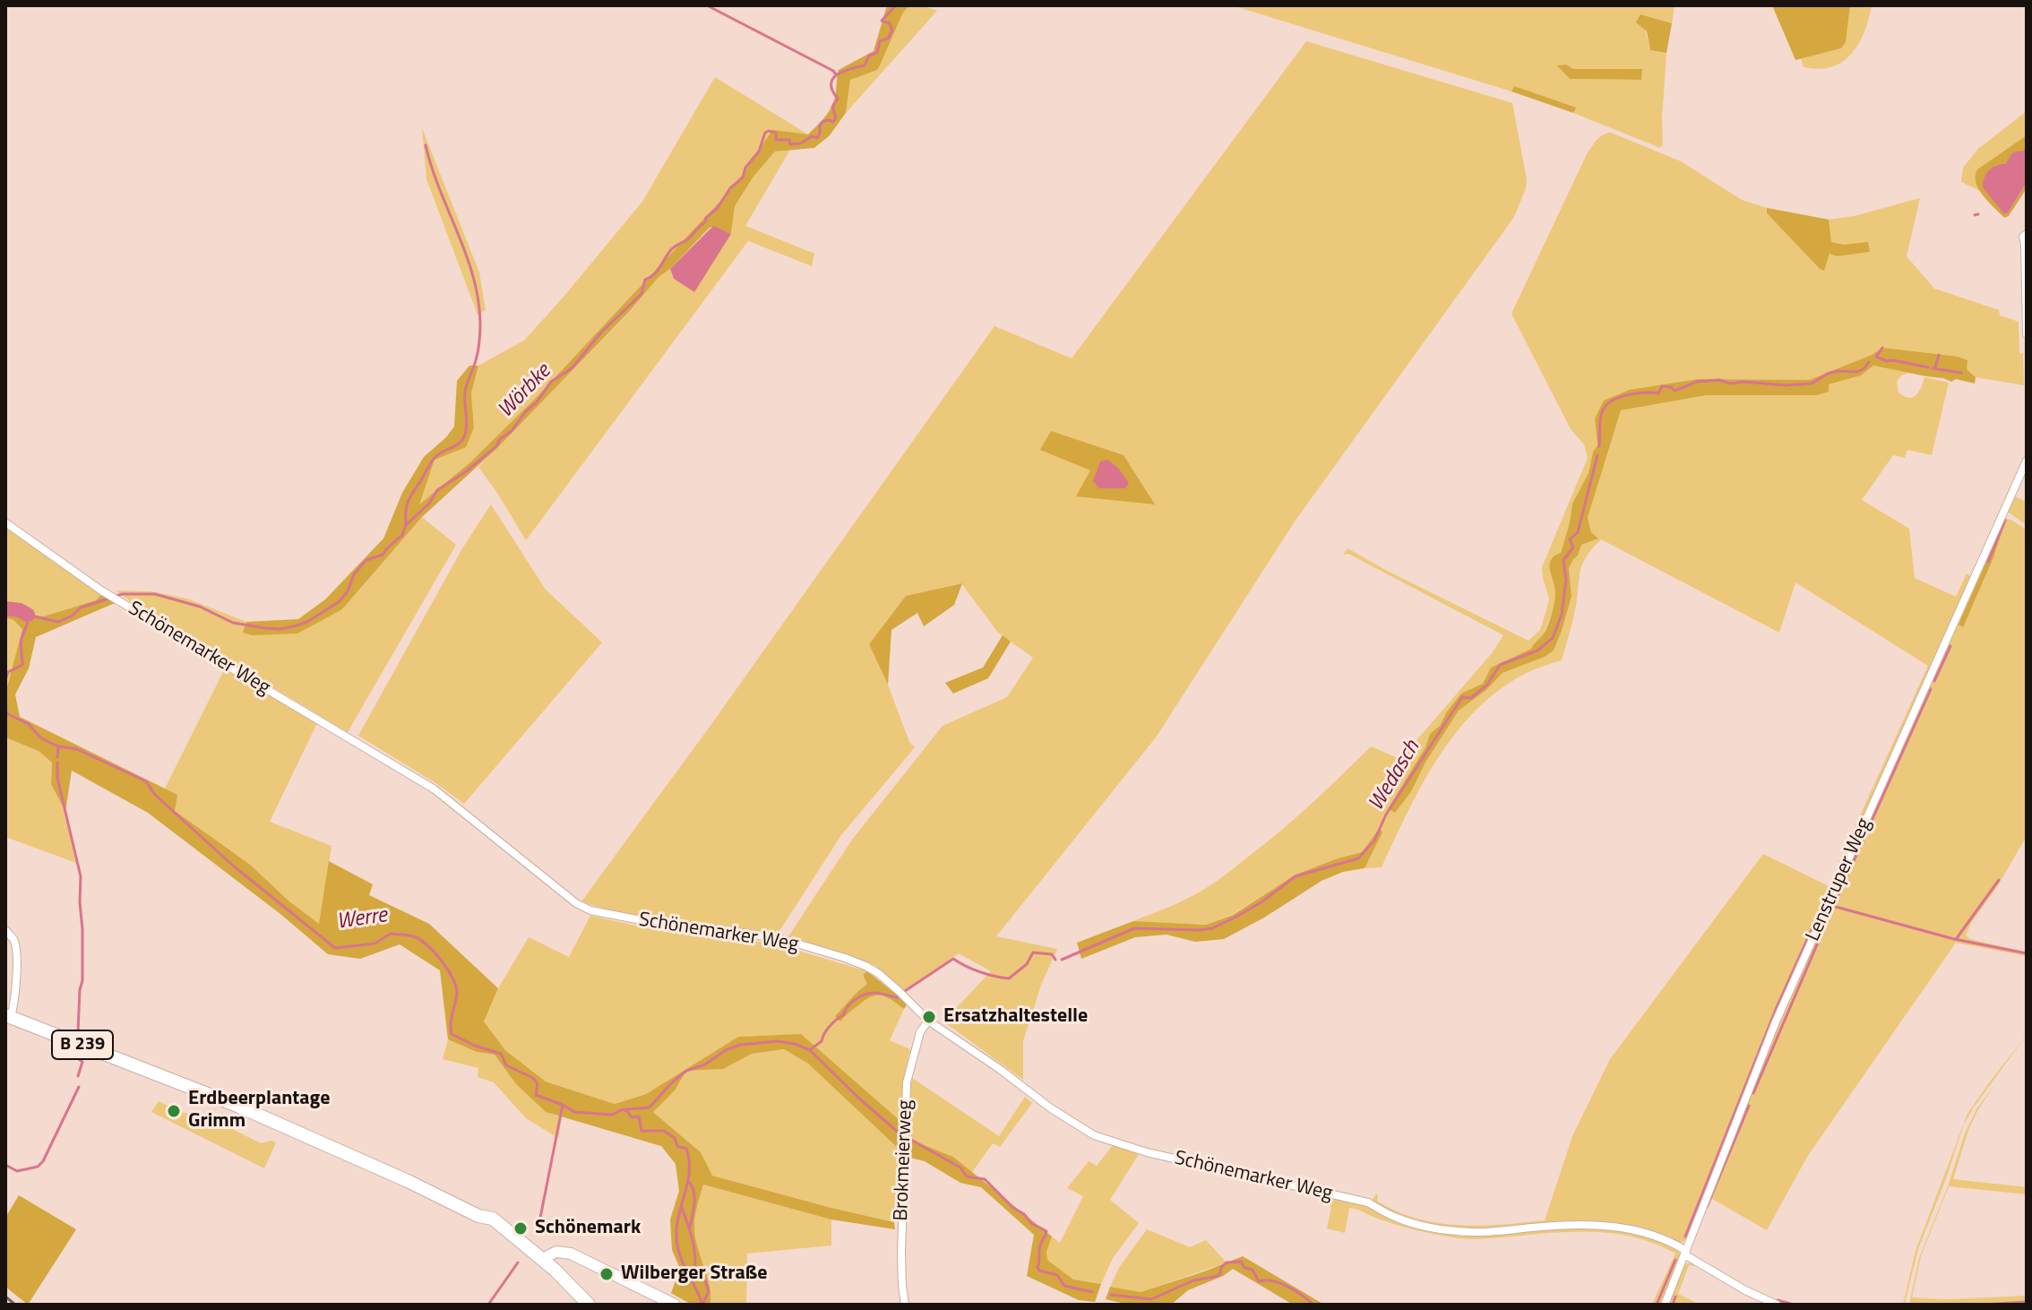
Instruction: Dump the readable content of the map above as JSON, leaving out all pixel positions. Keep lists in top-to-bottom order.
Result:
{
  "streets": {
    "main road": ["B 239"],
    "street": ["Schönemarker Weg", "Lenstruper Weg", "Brokmeierweg"]
  },
  "crossings": [
    ["Schönemarker Weg", "Lenstruper Weg"],
    ["Schönemarker Weg", "Brokmeierweg"]
  ],
  "water": ["Wörbke", "Wedasch", "Werre"],
  "places": [
    "Ersatzhaltestelle",
    "Erdbeerplantage Grimm",
    "Schönemark",
    "Wilberger Straße"
  ]
}
